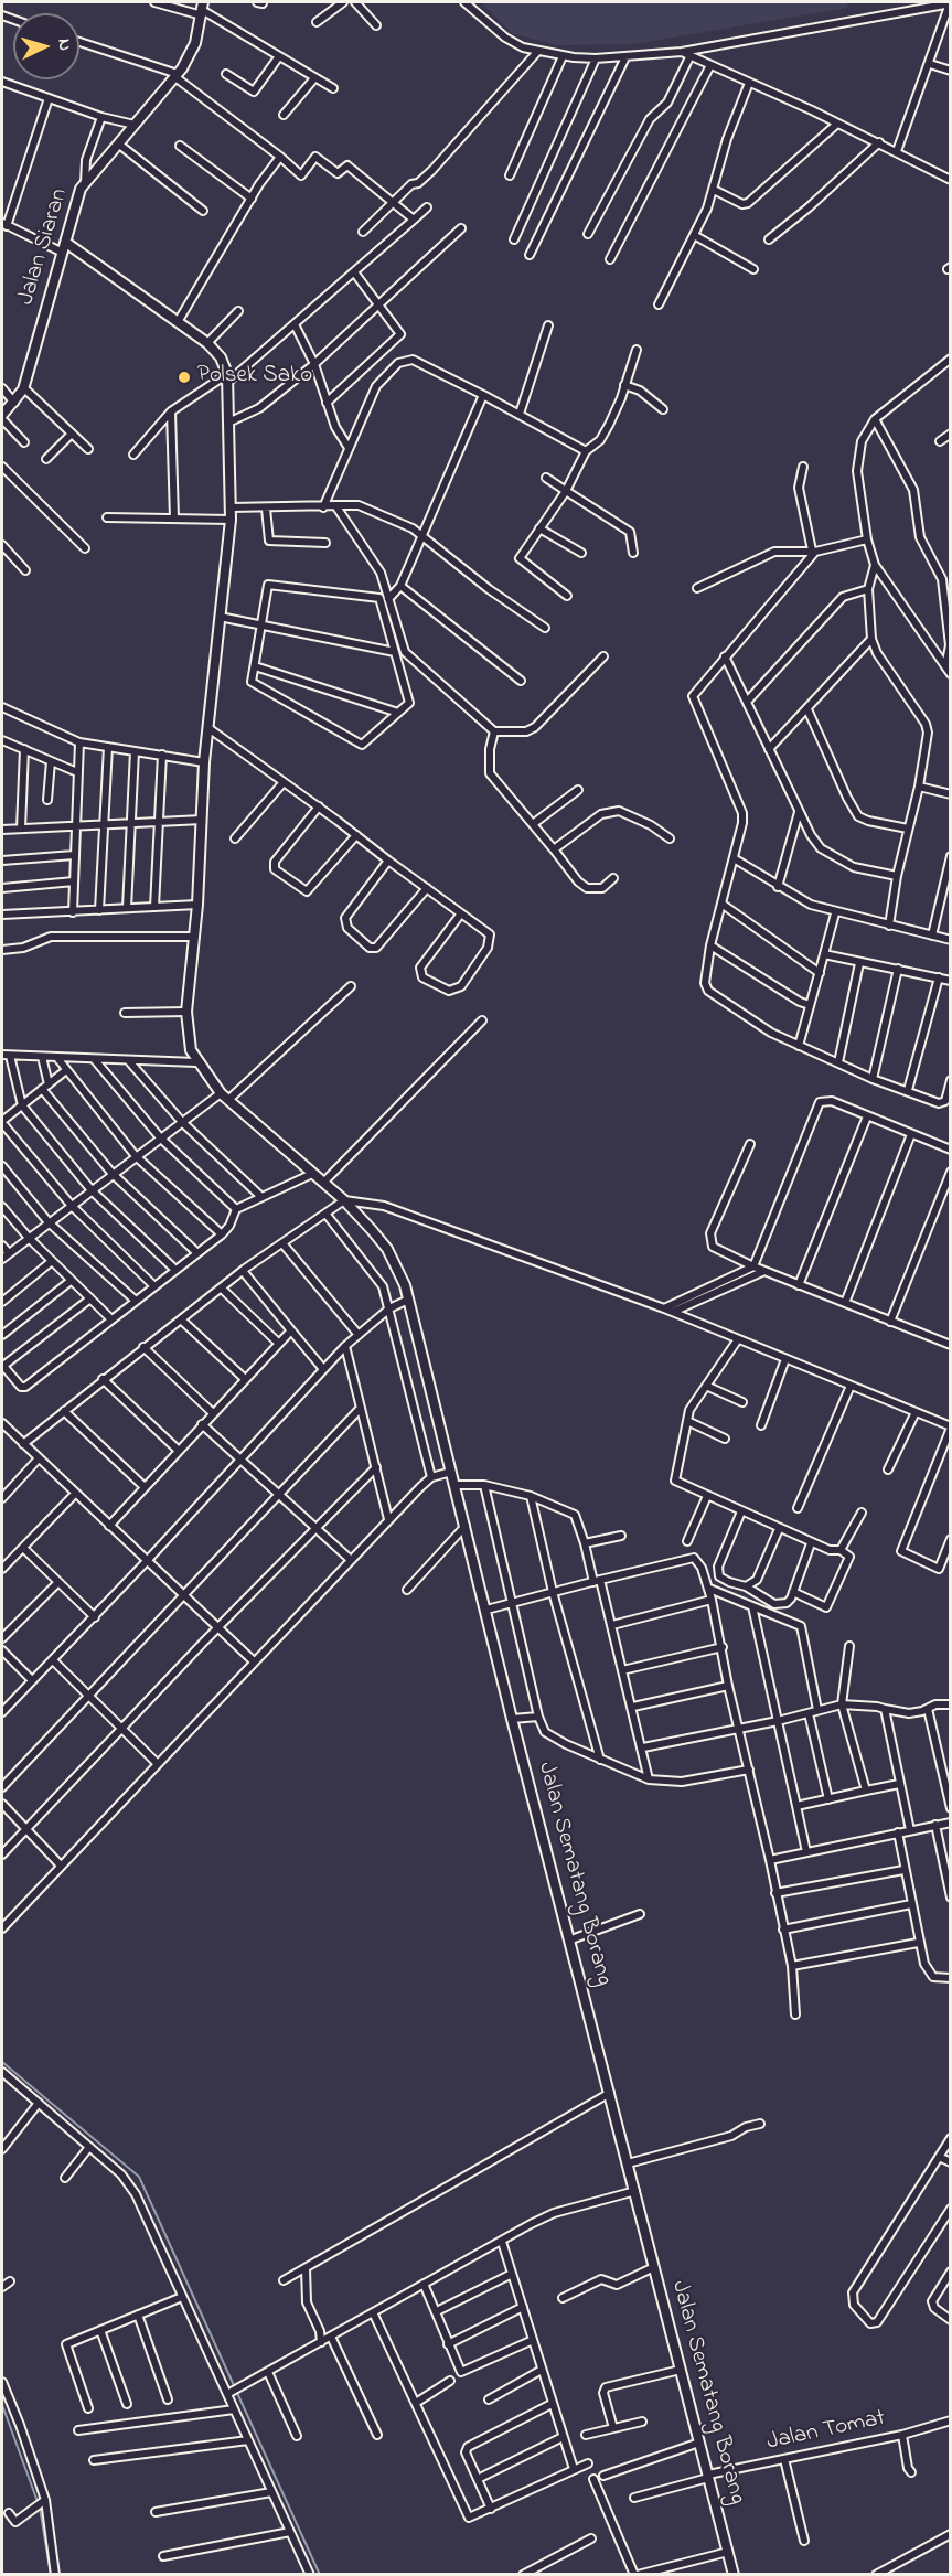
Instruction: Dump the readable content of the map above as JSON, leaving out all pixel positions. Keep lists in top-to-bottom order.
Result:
{
  "streets": {
    "street": ["Jalan Siaran", "Jalan Sematang Borang", "Jalan Tomat"]
  },
  "crossings": [
    ["Jalan Sematang Borang", "Jalan Tomat"]
  ],
  "places": ["Polsek Sako"],
  "north": "right"
}
